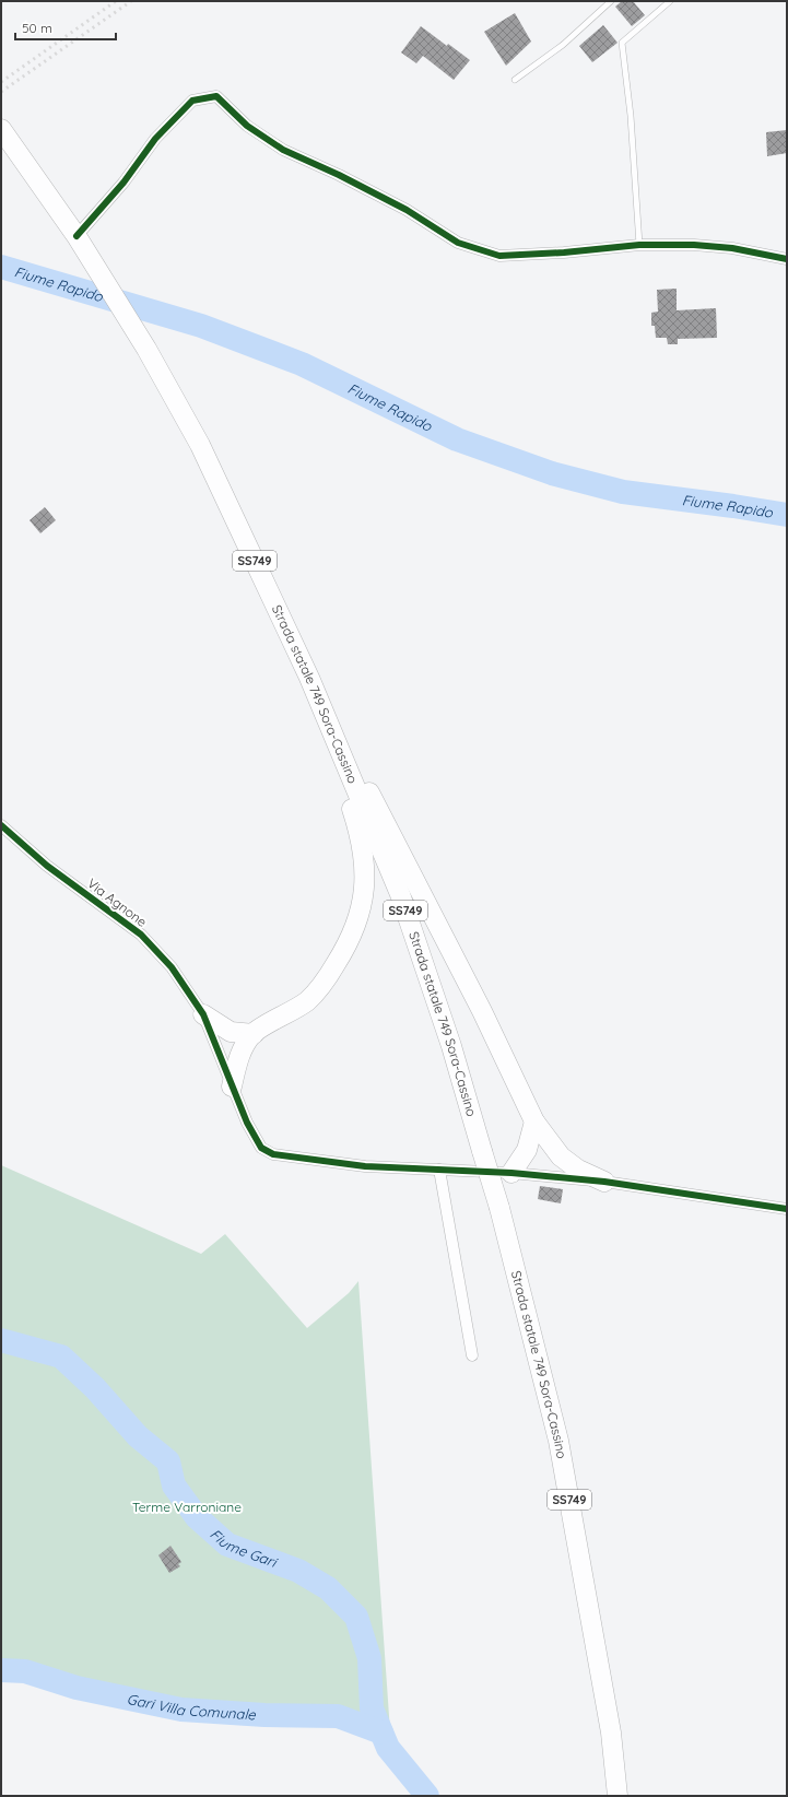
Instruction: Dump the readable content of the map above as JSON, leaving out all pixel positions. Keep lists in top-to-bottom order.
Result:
{
  "streets": {
    "highway": ["SS749", "Strada statale 749 Sora-Cassino"],
    "street": ["Via Agnone"]
  },
  "water": ["Fiume Rapido", "Fiume Gari", "Gari Villa Comunale"],
  "parks": ["Terme Varroniane"],
  "scale_bar": "50 m"
}
